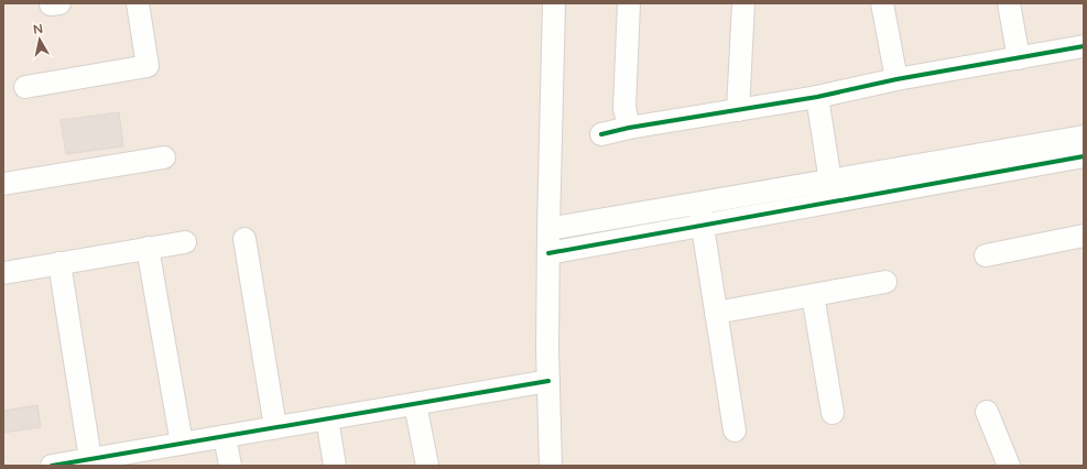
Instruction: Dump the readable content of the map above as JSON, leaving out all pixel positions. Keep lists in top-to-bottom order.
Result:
{
  "north": "top"
}
